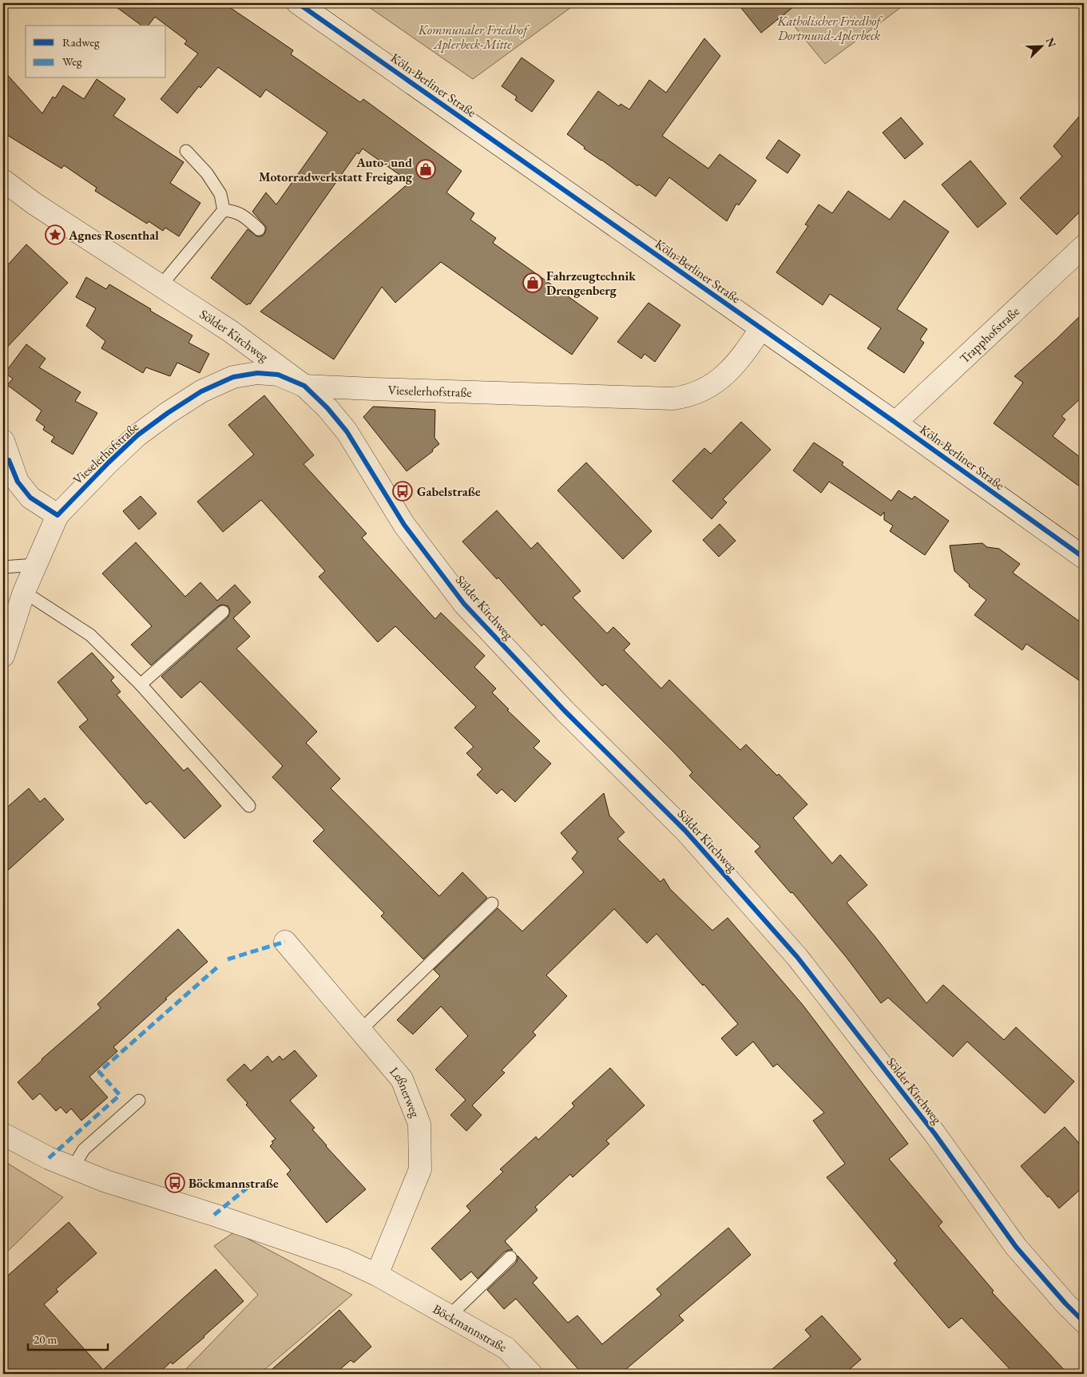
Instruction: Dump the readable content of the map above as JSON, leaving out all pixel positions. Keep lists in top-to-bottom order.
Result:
{
  "streets": {
    "street": [
      "Köln-Berliner Straße",
      "Trapphofstraße",
      "Sölder Kirchweg",
      "Vieselerhofstraße",
      "Leßnerweg",
      "Böckmannstraße"
    ]
  },
  "crossings": [
    ["Köln-Berliner Straße", "Trapphofstraße"],
    ["Köln-Berliner Straße", "Vieselerhofstraße"],
    ["Sölder Kirchweg", "Vieselerhofstraße"],
    ["Leßnerweg", "Böckmannstraße"]
  ],
  "parks": ["Katholischer Friedhof Dortmund-Aplerbeck", "Kommunaler Friedhof Aplerbeck-Mitte"],
  "places": {
    "shop": ["Auto- und Motorradwerkstatt Freigang", "Fahrzeugtechnik Drengenberg"],
    "place": ["Agnes Rosenthal"],
    "bus stop": ["Gabelstraße", "Böckmannstraße"]
  },
  "legend": ["Radweg", "Weg"],
  "scale_bar": "20 m",
  "north": "top right"
}
